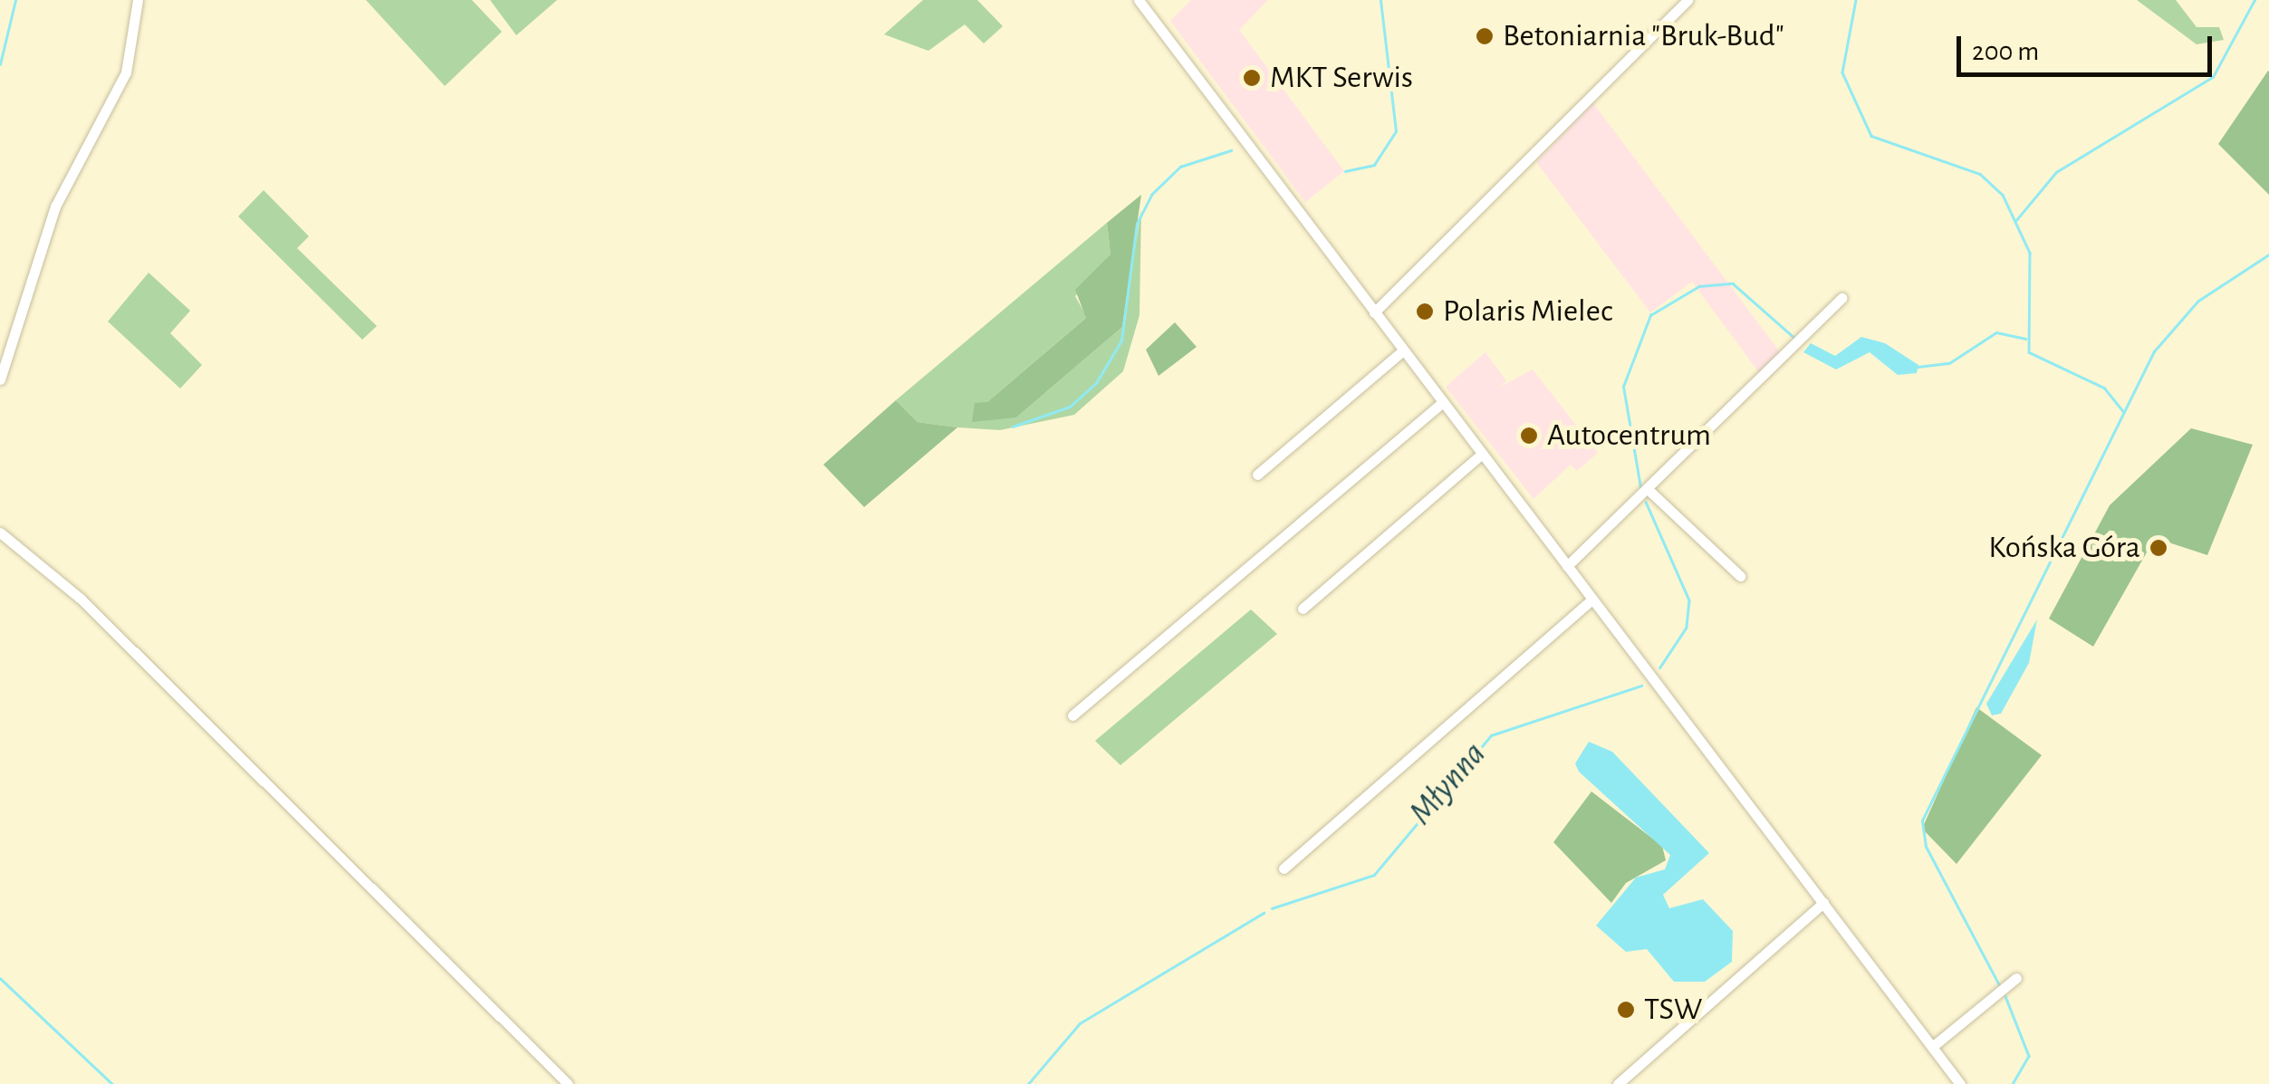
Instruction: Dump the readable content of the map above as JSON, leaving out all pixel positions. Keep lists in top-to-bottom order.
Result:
{
  "water": ["Młynna"],
  "places": [
    "Betoniarnia \"Bruk-Bud\"",
    "MKT Serwis",
    "Polaris Mielec",
    "Autocentrum",
    "Końska Góra",
    "TSW"
  ],
  "scale_bar": "200 m"
}
